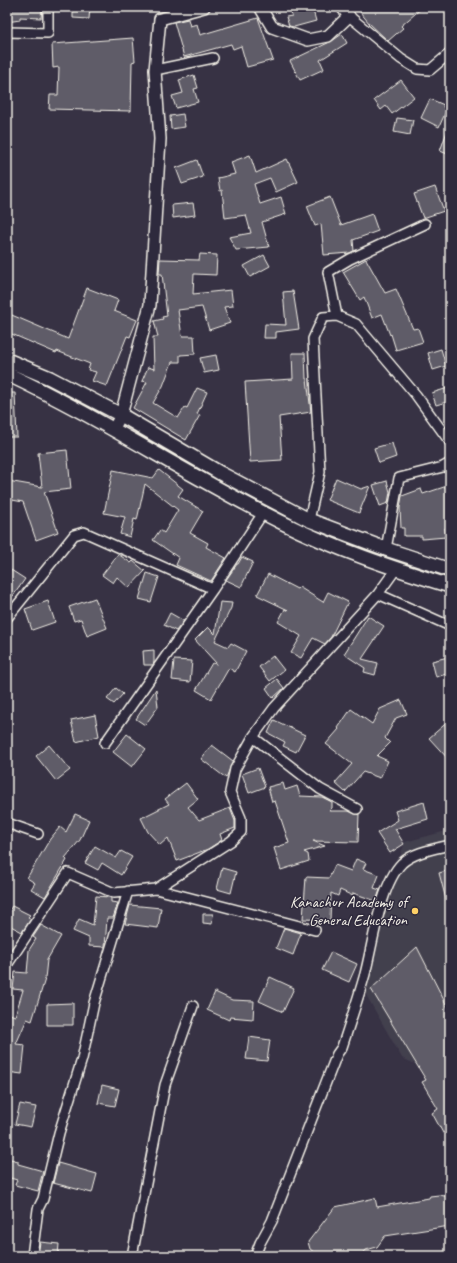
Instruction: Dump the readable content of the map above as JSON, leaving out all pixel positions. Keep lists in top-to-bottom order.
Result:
{
  "places": ["Kanachur Academy of General Education"]
}
